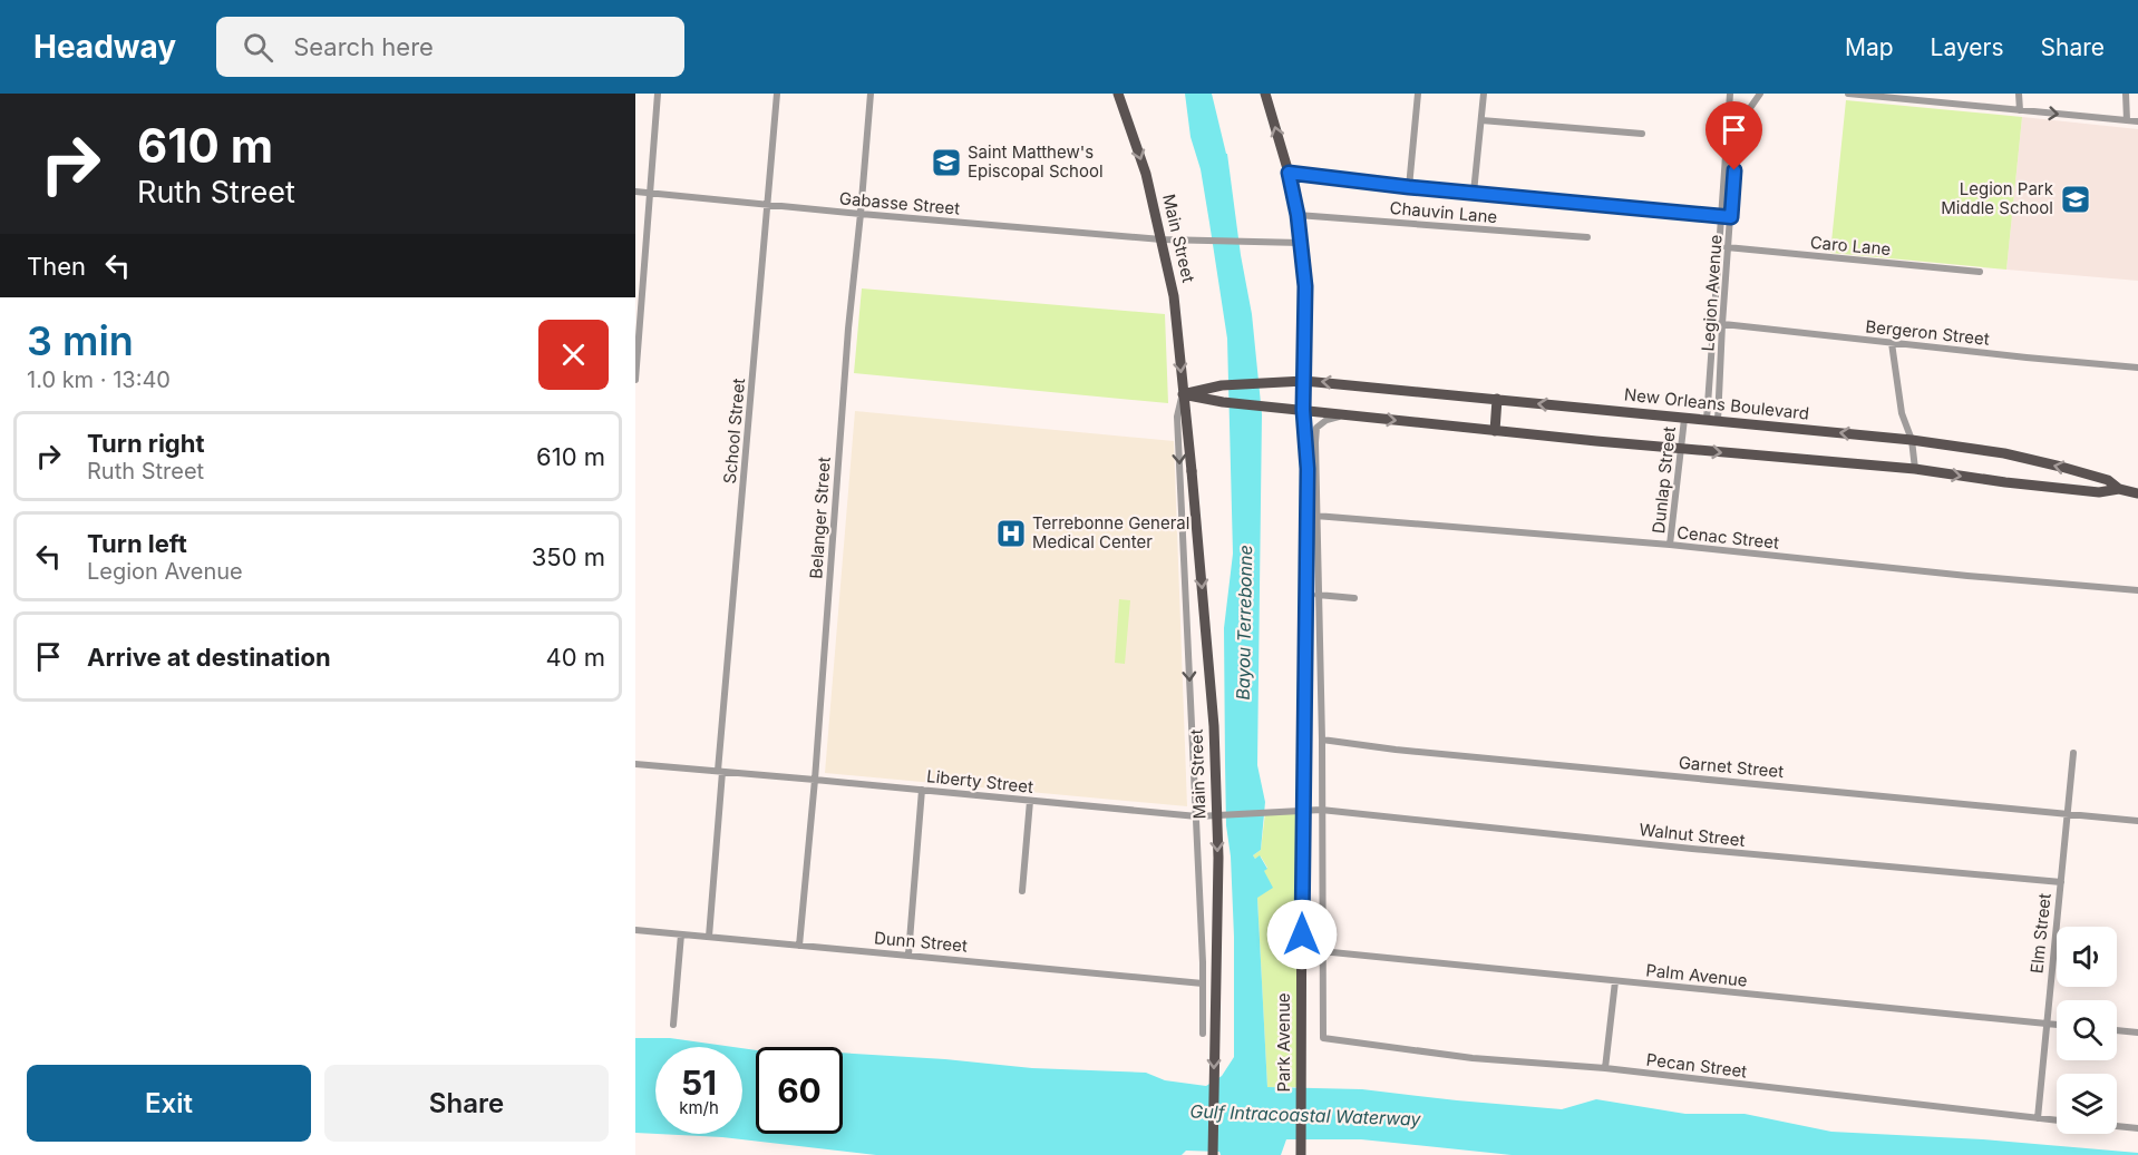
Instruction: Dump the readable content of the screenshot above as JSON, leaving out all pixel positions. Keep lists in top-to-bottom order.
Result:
{
  "streets": {
    "main road": ["Main Street", "New Orleans Boulevard", "Park Avenue"],
    "street": [
      "Gabasse Street",
      "Chauvin Lane",
      "Caro Lane",
      "Legion Avenue",
      "Bergeron Street",
      "School Street",
      "Dunlap Street",
      "Belanger Street",
      "Cenac Street",
      "Garnet Street",
      "Liberty Street",
      "Walnut Street",
      "Elm Street",
      "Dunn Street",
      "Palm Avenue",
      "Pecan Street"
    ]
  },
  "crossings": [
    ["Gabasse Street", "Main Street"],
    ["Gabasse Street", "School Street"],
    ["Gabasse Street", "Belanger Street"],
    ["Gabasse Street", "Park Avenue"],
    ["Chauvin Lane", "Park Avenue"],
    ["Main Street", "New Orleans Boulevard"],
    ["Main Street", "Liberty Street"],
    ["Main Street", "Dunn Street"],
    ["Caro Lane", "Legion Avenue"],
    ["Legion Avenue", "Bergeron Street"],
    ["Legion Avenue", "New Orleans Boulevard"],
    ["New Orleans Boulevard", "Dunlap Street"],
    ["New Orleans Boulevard", "Park Avenue"],
    ["School Street", "Liberty Street"],
    ["School Street", "Dunn Street"],
    ["Dunlap Street", "Cenac Street"],
    ["Belanger Street", "Liberty Street"],
    ["Belanger Street", "Dunn Street"],
    ["Garnet Street", "Elm Street"],
    ["Liberty Street", "Walnut Street"],
    ["Walnut Street", "Elm Street"],
    ["Elm Street", "Palm Avenue"],
    ["Elm Street", "Pecan Street"],
    ["Palm Avenue", "Pecan Street"]
  ],
  "one_way": ["Main Street"],
  "water": ["Bayou Terrebonne", "Gulf Intracoastal Waterway"],
  "places": {
    "school or university": ["Saint Matthew's Episcopal School", "Legion Park Middle School"],
    "hospital": ["Terrebonne General Medical Center"]
  },
  "page": {
    "header": "Headway",
    "search": "Search here",
    "nav": ["Map", "Layers", "Share"],
    "turn": ["610 m", "Ruth Street"],
    "then": "Then",
    "heading": ["3 min", "1.0 km · 13:40"],
    "list": [
      {
        "name": "Turn right",
        "note": "Ruth Street",
        "value": "610 m"
      },
      {
        "name": "Turn left",
        "note": "Legion Avenue",
        "value": "350 m"
      },
      {
        "name": "Arrive at destination",
        "value": "40 m"
      }
    ],
    "speed": "51 km/h",
    "limit": "60",
    "buttons": ["Exit", "Share"]
  }
}
